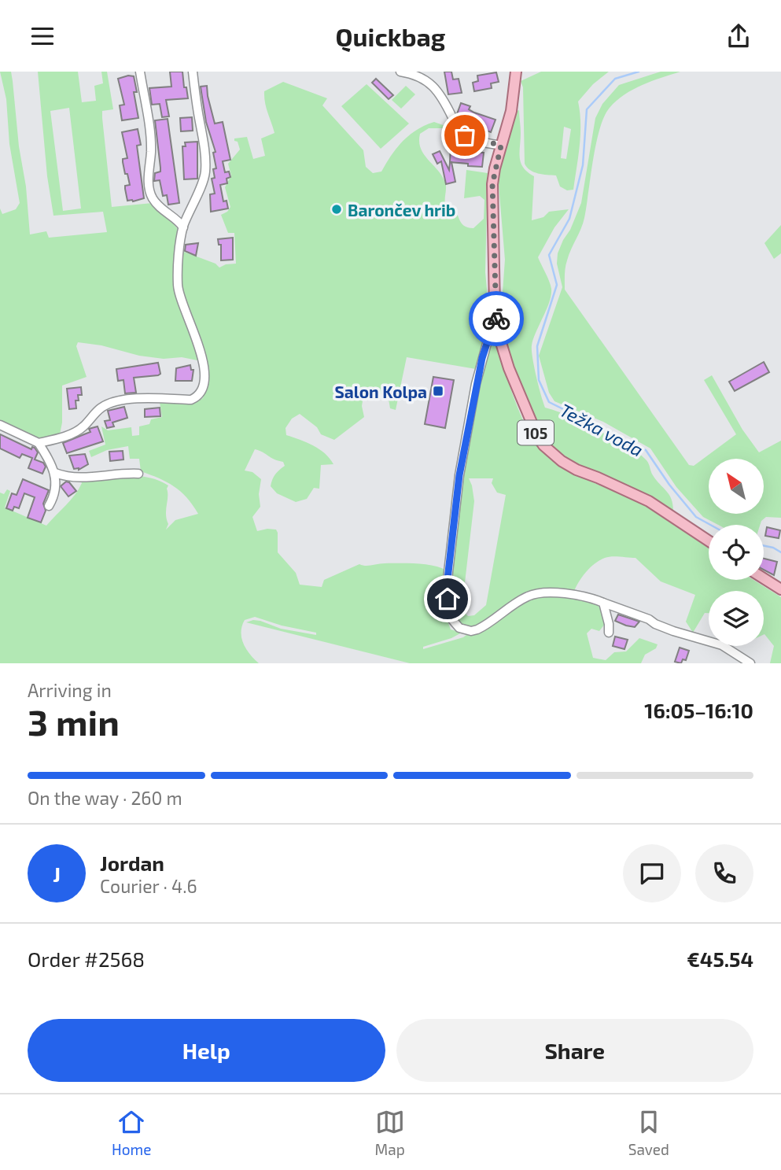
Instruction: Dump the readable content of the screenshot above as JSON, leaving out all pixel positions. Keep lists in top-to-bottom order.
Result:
{
  "streets": {
    "main road": ["105"]
  },
  "water": ["Težka voda"],
  "places": {
    "other": ["Barončev hrib"],
    "transit": ["Salon Kolpa"]
  },
  "north": "top left",
  "page": {
    "header": "Quickbag",
    "heading": ["3 min", "Arriving in", "16:05–16:10"],
    "panel": [
      "Jordan",
      "Courier · 4.6",
      "Order #2568",
      "€45.54"
    ],
    "bar": "On the way · 260 m",
    "round": "J",
    "buttons": ["Help", "Share"],
    "tabs": ["Home", "Map", "Saved"]
  }
}
